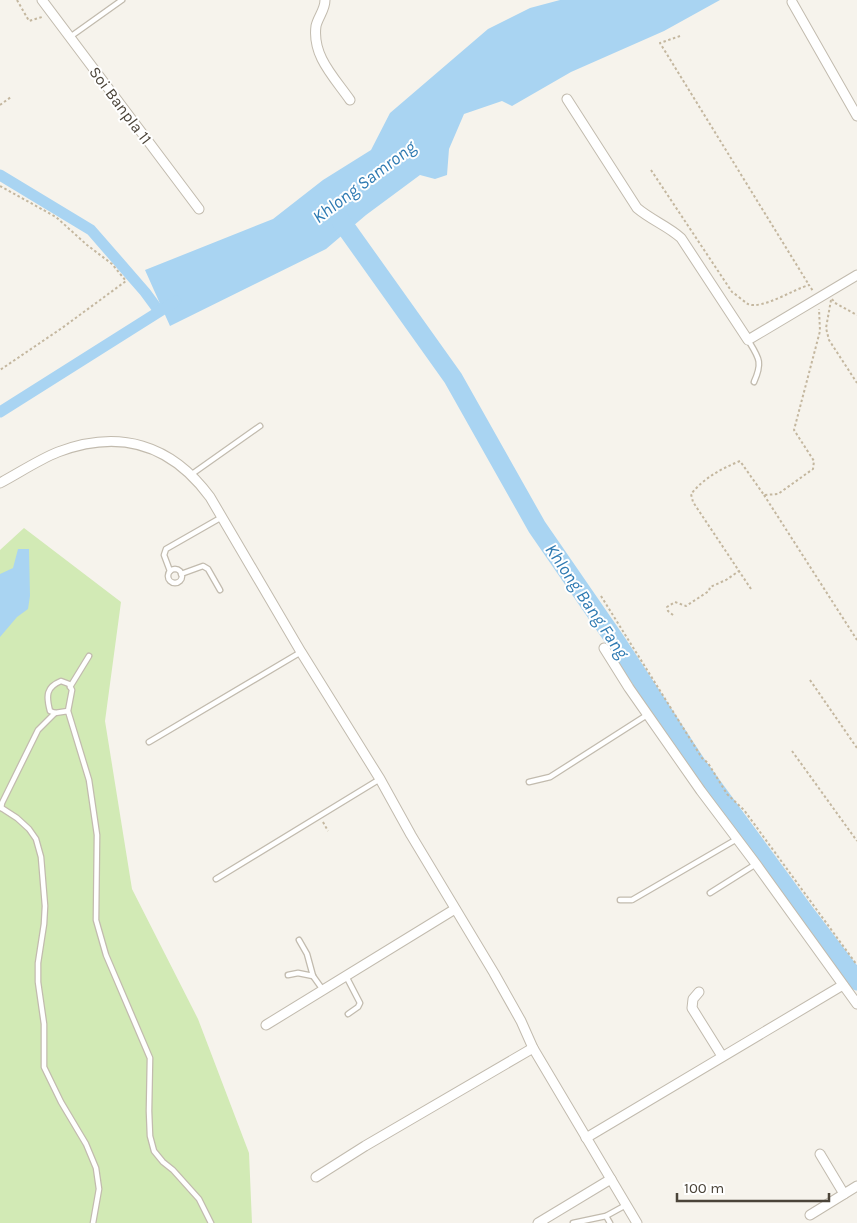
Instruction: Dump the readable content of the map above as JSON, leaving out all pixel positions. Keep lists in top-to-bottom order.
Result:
{
  "streets": {
    "street": ["Soi Banpla 11"]
  },
  "water": ["Khlong Samrong", "Khlong Bang Fang"],
  "scale_bar": "100 m"
}
